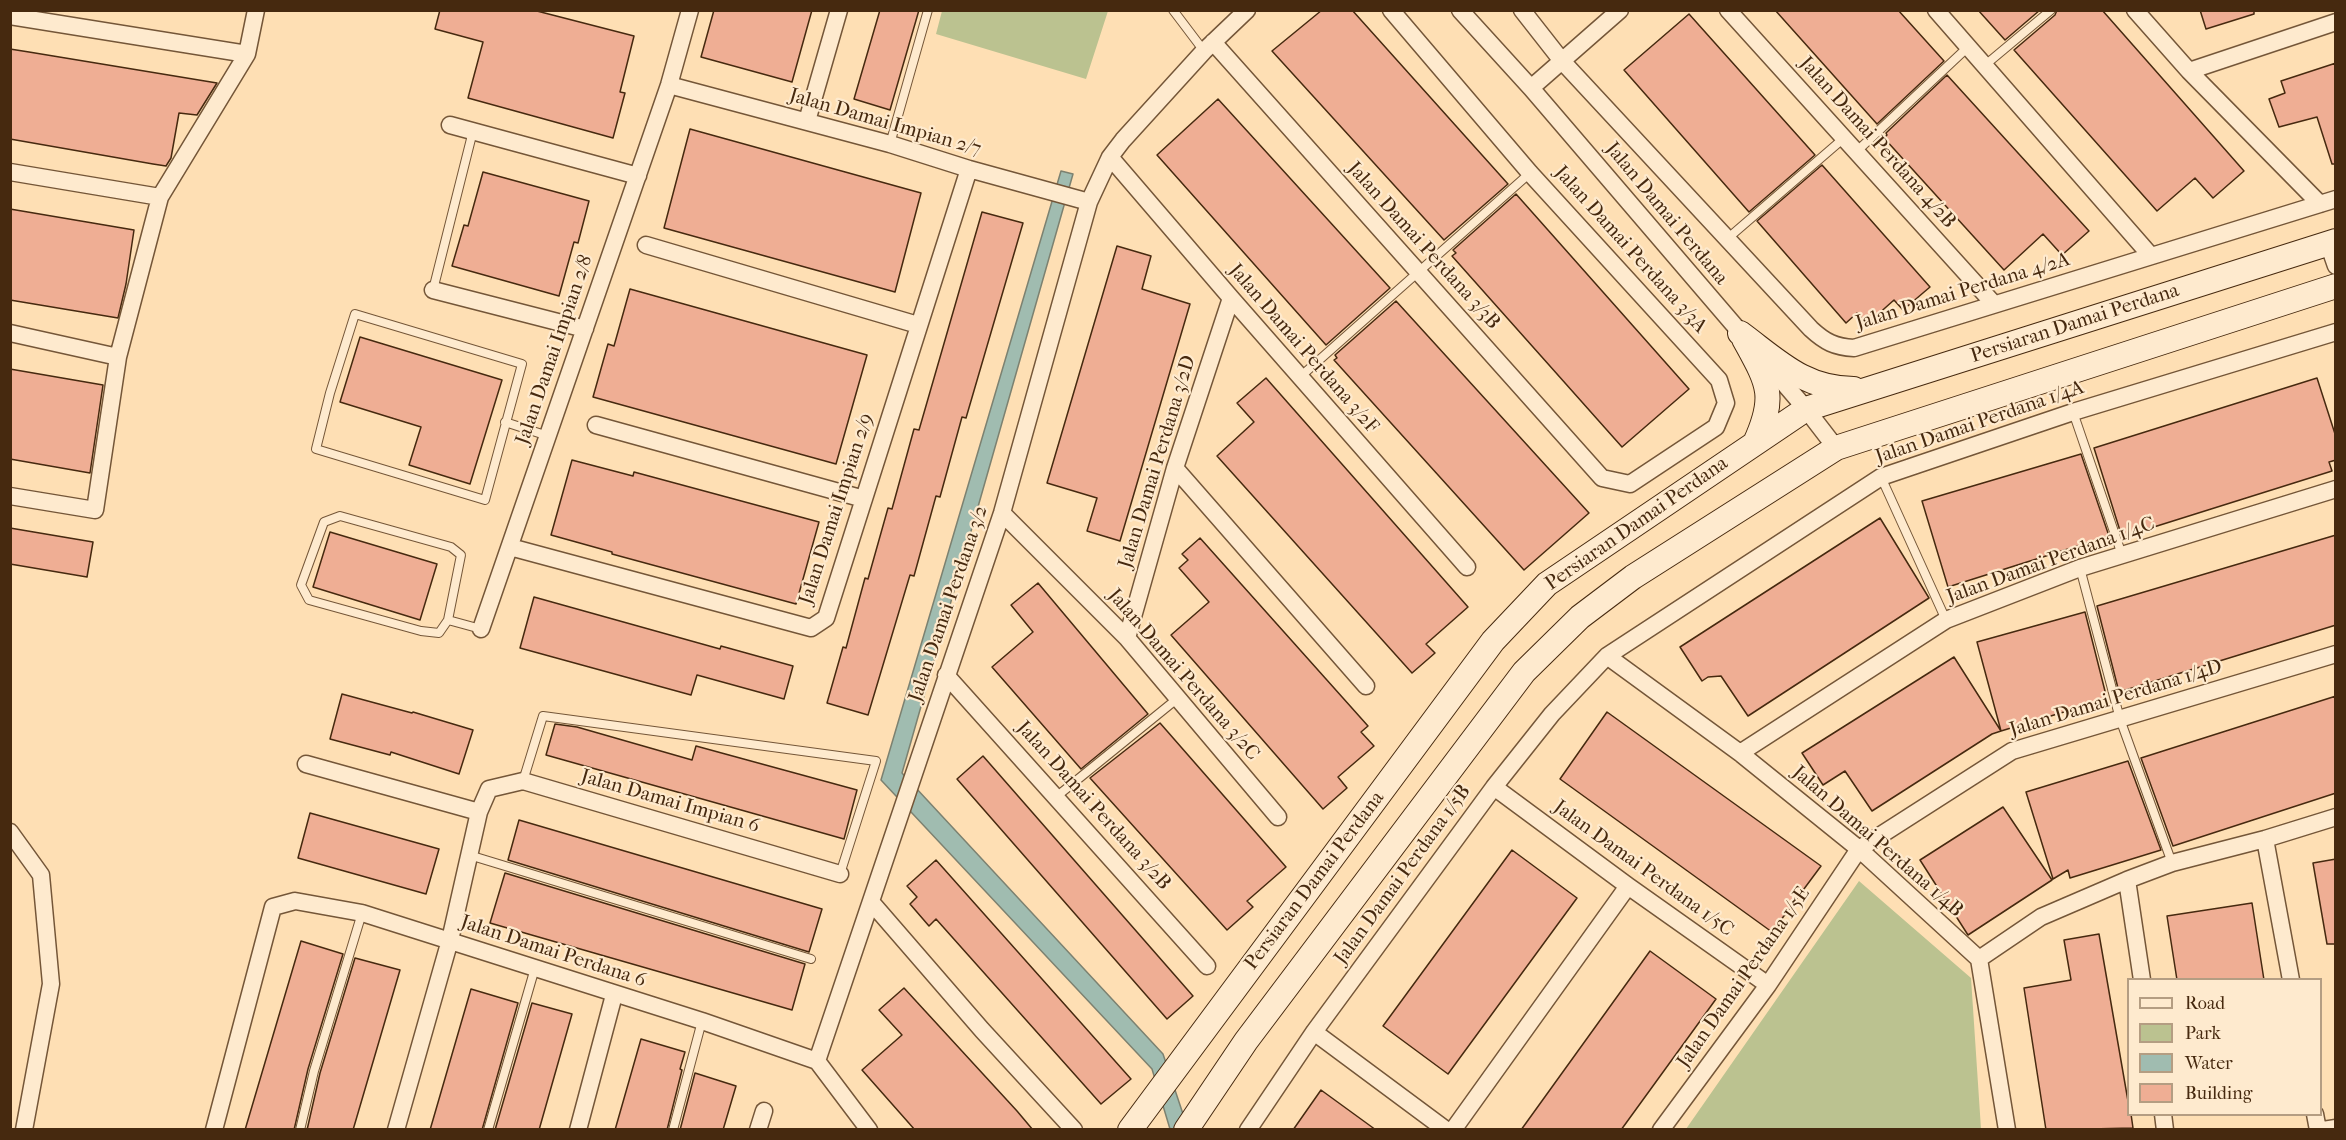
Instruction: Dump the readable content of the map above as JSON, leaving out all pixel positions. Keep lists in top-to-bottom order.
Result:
{
  "streets": {
    "main road": ["Persiaran Damai Perdana"],
    "street": [
      "Jalan Damai Impian 2/7",
      "Jalan Damai Perdana 4/2B",
      "Jalan Damai Perdana",
      "Jalan Damai Perdana 3/3B",
      "Jalan Damai Perdana 3/3A",
      "Jalan Damai Perdana 4/2A",
      "Jalan Damai Perdana 3/2F",
      "Jalan Damai Impian 2/8",
      "Jalan Damai Perdana 1/4A",
      "Jalan Damai Perdana 3/2D",
      "Jalan Damai Impian 2/9",
      "Jalan Damai Perdana 1/4C",
      "Jalan Damai Perdana 3/2",
      "Jalan Damai Perdana 3/2C",
      "Jalan Damai Perdana 1/4D",
      "Jalan Damai Impian 6",
      "Jalan Damai Perdana 3/2B",
      "Jalan Damai Perdana 1/4B",
      "Jalan Damai Perdana 1/5C",
      "Jalan Damai Perdana 1/5B",
      "Jalan Damai Perdana 6",
      "Jalan Damai Perdana 1/5E"
    ]
  },
  "crossings": [
    ["Jalan Damai Impian 2/7", "Jalan Damai Impian 2/8"],
    ["Jalan Damai Impian 2/7", "Jalan Damai Impian 2/9"],
    ["Jalan Damai Impian 2/7", "Jalan Damai Perdana 3/2"],
    ["Jalan Damai Perdana 4/2B", "Jalan Damai Perdana 4/2A"],
    ["Jalan Damai Perdana", "Persiaran Damai Perdana"],
    ["Jalan Damai Perdana 3/3B", "Jalan Damai Perdana 3/3A"],
    ["Jalan Damai Perdana 3/3B", "Jalan Damai Perdana 3/2"],
    ["Jalan Damai Perdana 3/2F", "Jalan Damai Perdana 3/2D"],
    ["Jalan Damai Perdana 3/2F", "Jalan Damai Perdana 3/2"],
    ["Jalan Damai Impian 2/8", "Jalan Damai Impian 2/9"],
    ["Jalan Damai Perdana 1/4A", "Jalan Damai Perdana 1/4B"],
    ["Jalan Damai Perdana 1/4A", "Jalan Damai Perdana 1/5B"],
    ["Jalan Damai Perdana 3/2D", "Jalan Damai Perdana 3/2C"],
    ["Jalan Damai Perdana 1/4C", "Jalan Damai Perdana 1/4B"],
    ["Jalan Damai Perdana 3/2", "Jalan Damai Perdana 3/2C"],
    ["Jalan Damai Perdana 3/2", "Jalan Damai Perdana 3/2B"],
    ["Jalan Damai Perdana 3/2", "Jalan Damai Perdana 6"],
    ["Jalan Damai Perdana 1/4D", "Jalan Damai Perdana 1/4B"],
    ["Jalan Damai Perdana 1/4D", "Jalan Damai Perdana 1/5E"],
    ["Jalan Damai Perdana 1/4B", "Jalan Damai Perdana 1/5B"],
    ["Jalan Damai Perdana 1/4B", "Jalan Damai Perdana 1/5E"],
    ["Jalan Damai Perdana 1/5C", "Jalan Damai Perdana 1/5B"],
    ["Jalan Damai Perdana 1/5C", "Jalan Damai Perdana 1/5E"]
  ],
  "legend": [
    "Road",
    "Park",
    "Water",
    "Building"
  ]
}
